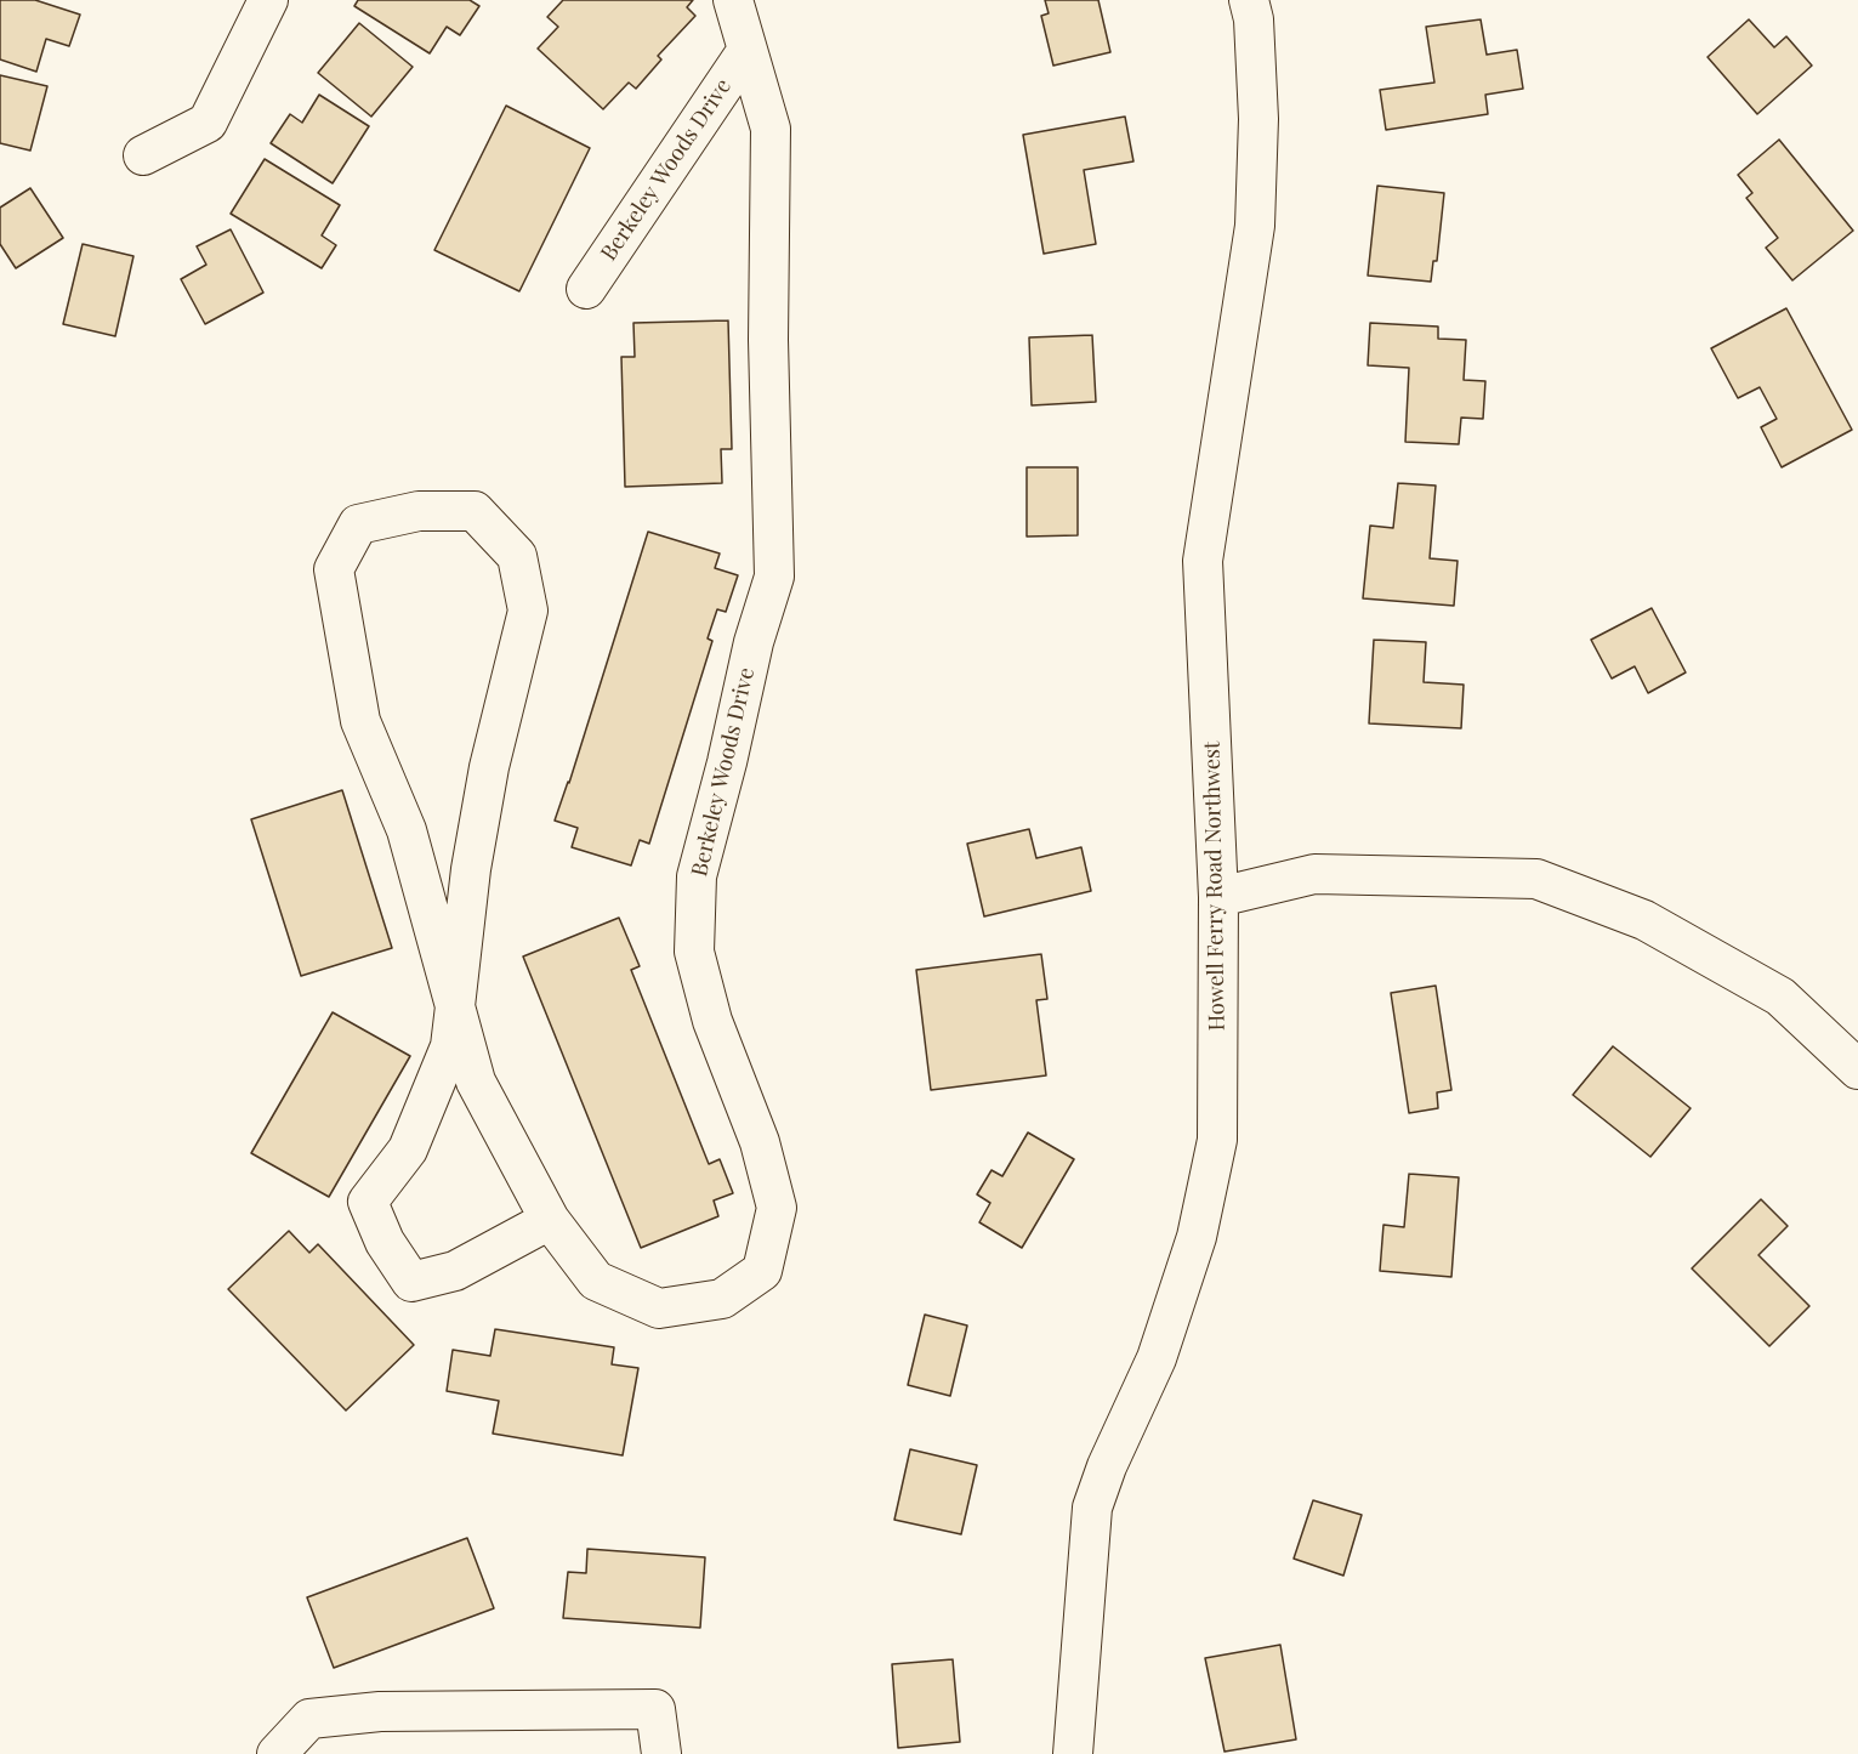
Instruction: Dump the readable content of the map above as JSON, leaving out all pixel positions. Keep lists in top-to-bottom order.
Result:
{
  "streets": {
    "street": ["Berkeley Woods Drive", "Howell Ferry Road Northwest"]
  }
}
